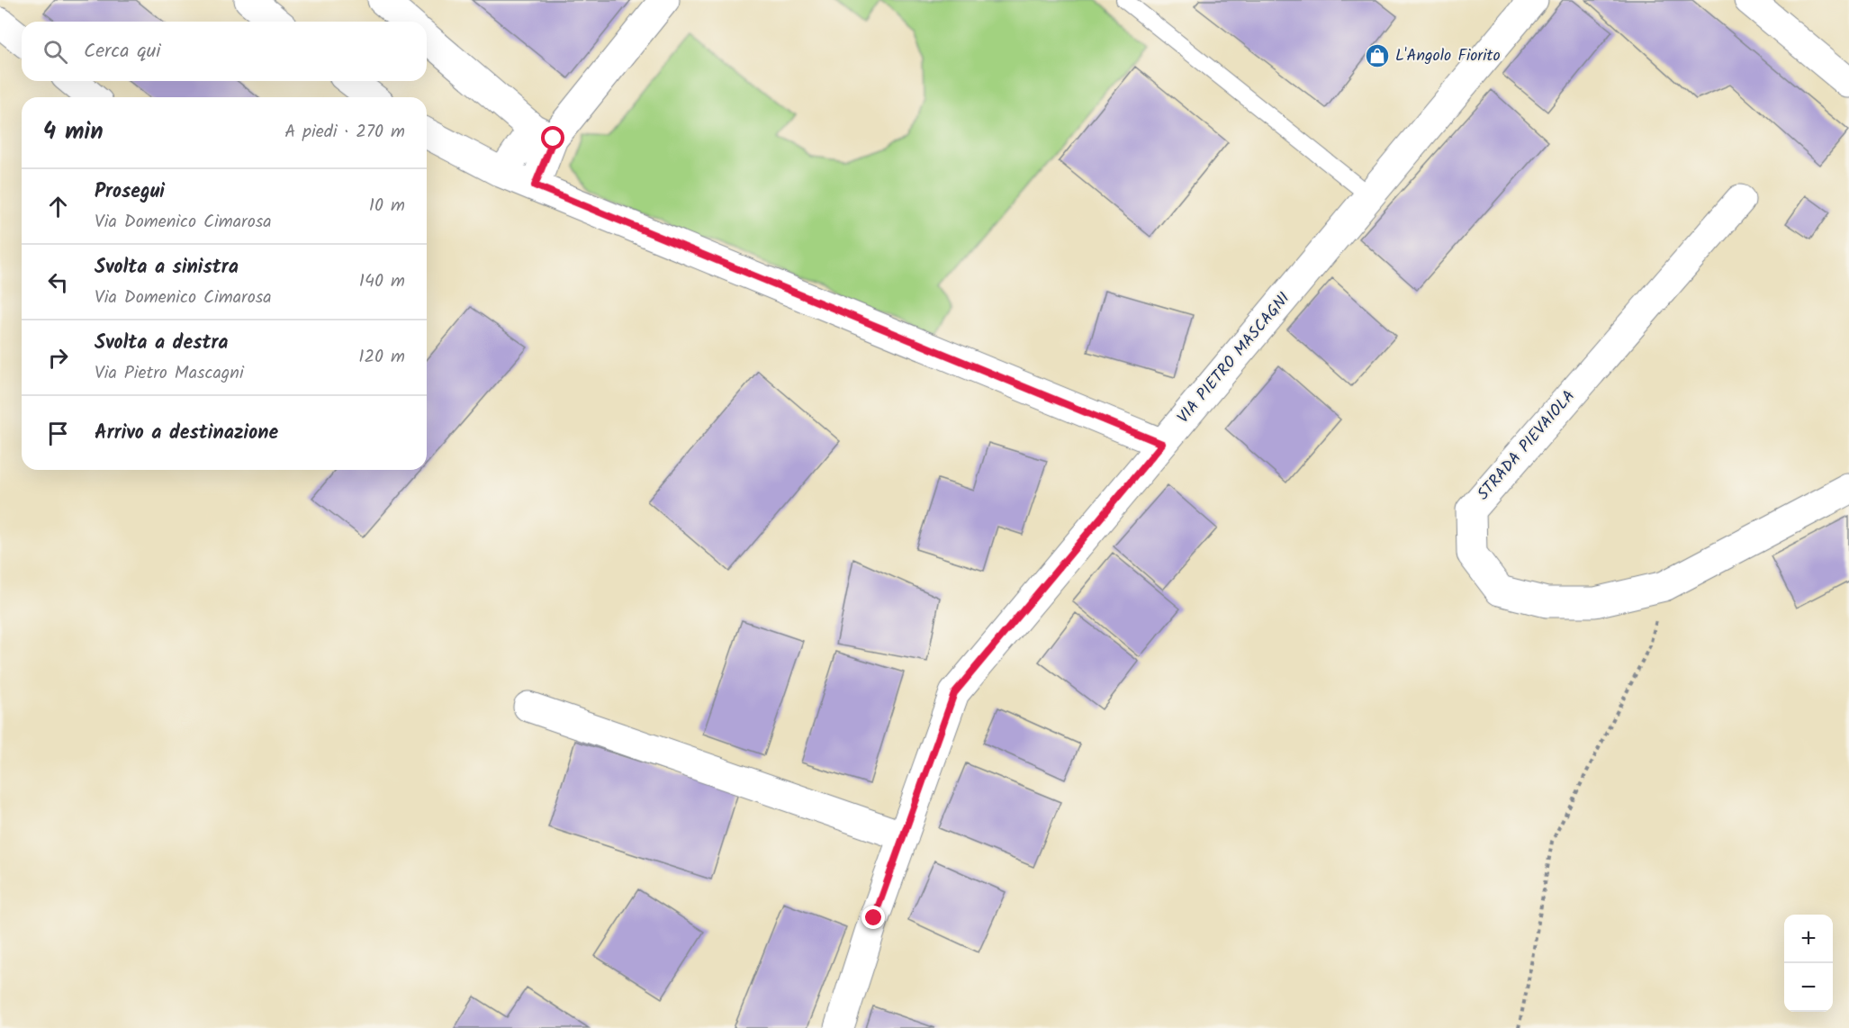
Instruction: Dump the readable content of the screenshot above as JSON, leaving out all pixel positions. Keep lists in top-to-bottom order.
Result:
{
  "streets": {
    "street": ["VIA PIETRO MASCAGNI", "STRADA PIEVAIOLA"]
  },
  "places": {
    "shop": ["L'Angolo Fiorito"]
  },
  "page": {
    "search": "Cerca qui",
    "heading": ["4 min", "A piedi · 270 m"],
    "list": [
      ["Prosegui", "Via Domenico Cimarosa", "10 m"],
      ["Svolta a sinistra", "Via Domenico Cimarosa", "140 m"],
      ["Svolta a destra", "Via Pietro Mascagni", "120 m"],
      "Arrivo a destinazione"
    ],
    "map_buttons": ["+", "−"]
  }
}
